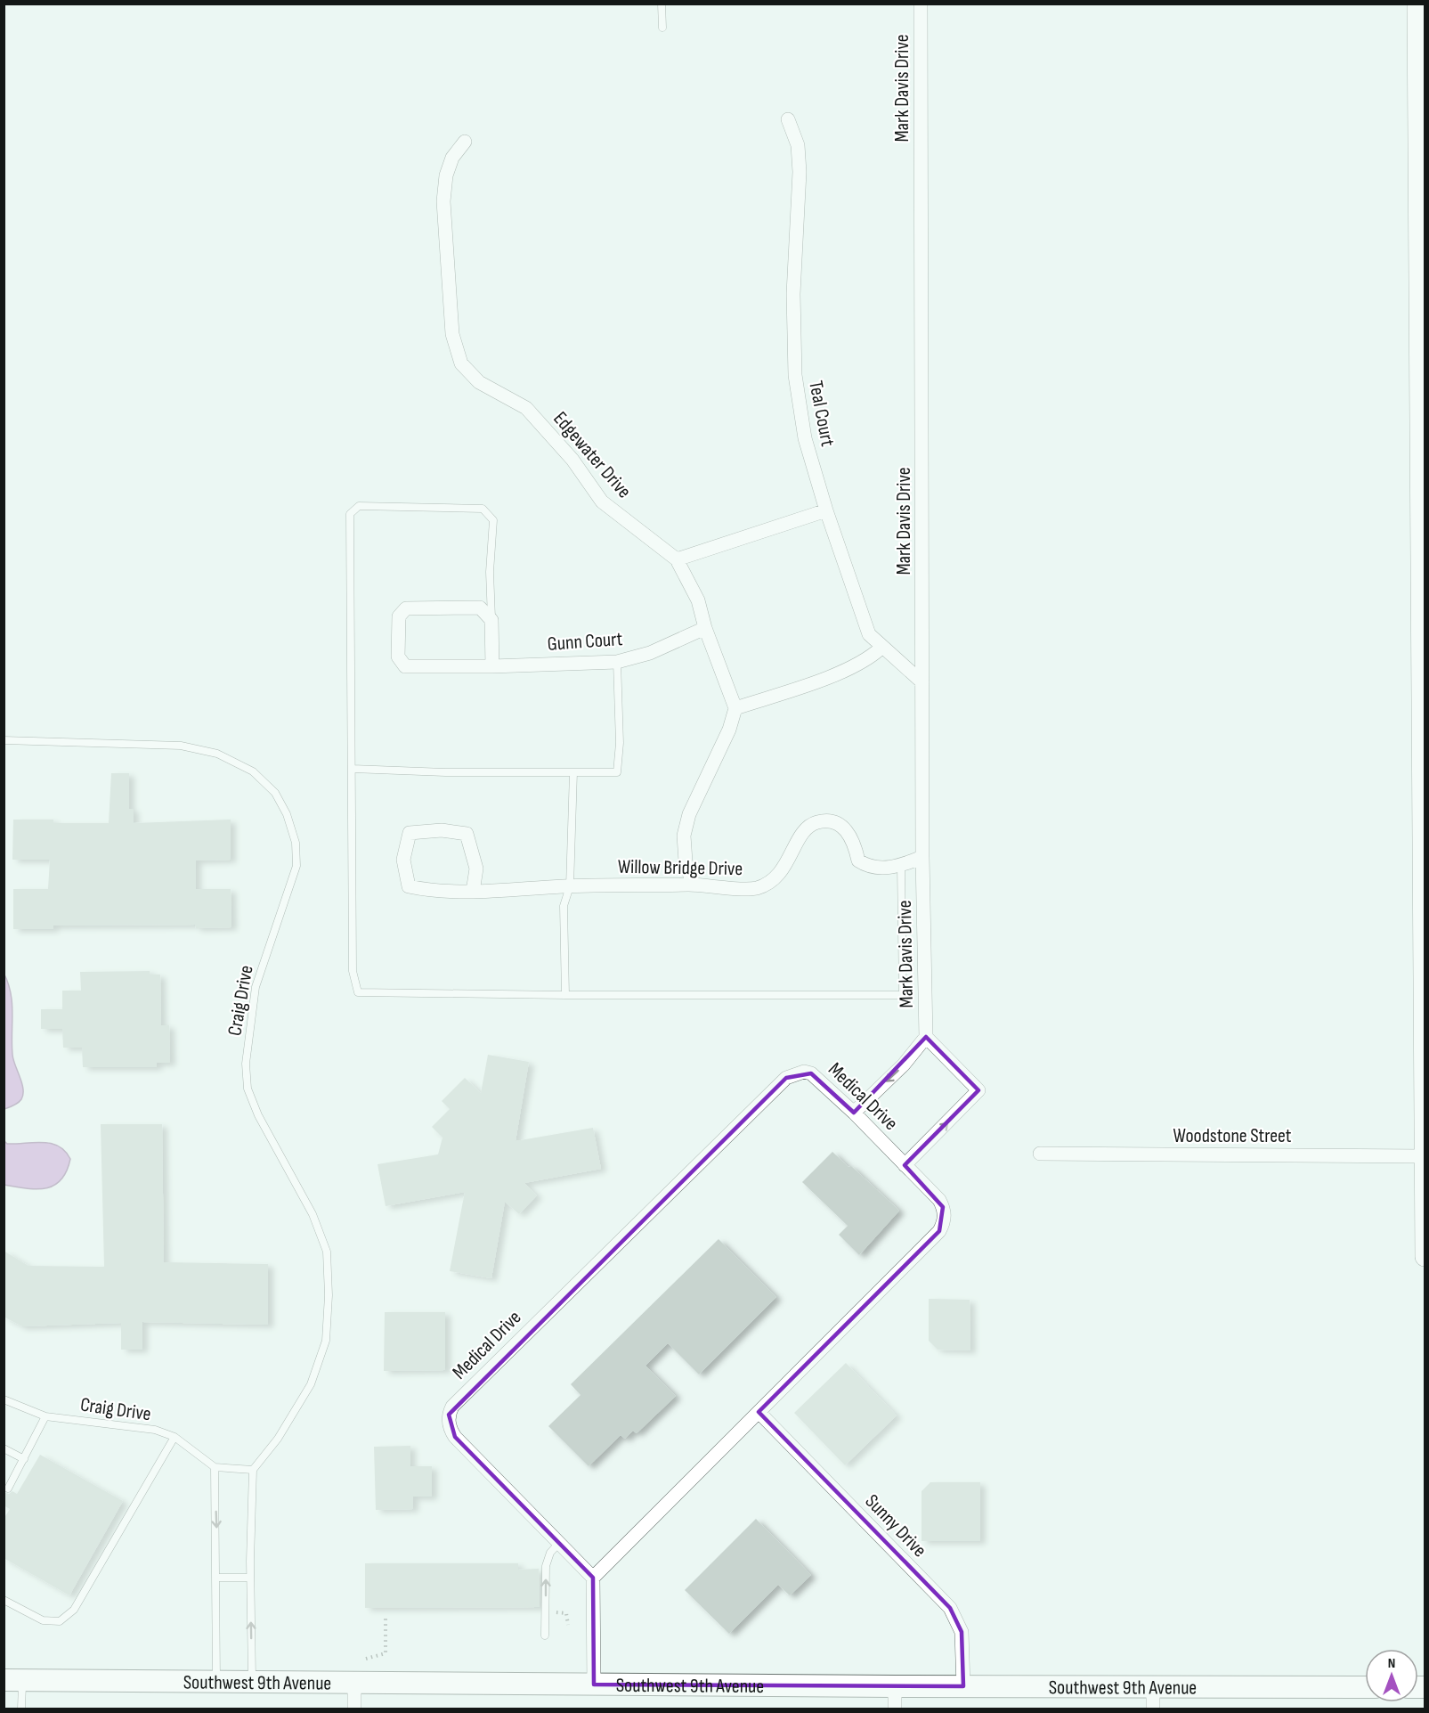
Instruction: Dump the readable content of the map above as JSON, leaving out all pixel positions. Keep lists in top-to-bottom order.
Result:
{
  "streets": {
    "main road": ["Southwest 9th Avenue"],
    "street": [
      "Mark Davis Drive",
      "Teal Court",
      "Edgewater Drive",
      "Gunn Court",
      "Willow Bridge Drive",
      "Medical Drive",
      "Woodstone Street",
      "Sunny Drive"
    ],
    "lane": ["Craig Drive"]
  },
  "crossings": [
    ["Mark Davis Drive", "Teal Court"],
    ["Mark Davis Drive", "Willow Bridge Drive"],
    ["Edgewater Drive", "Gunn Court"],
    ["Medical Drive", "Sunny Drive"],
    ["Sunny Drive", "Southwest 9th Avenue"]
  ],
  "north": "top"
}
